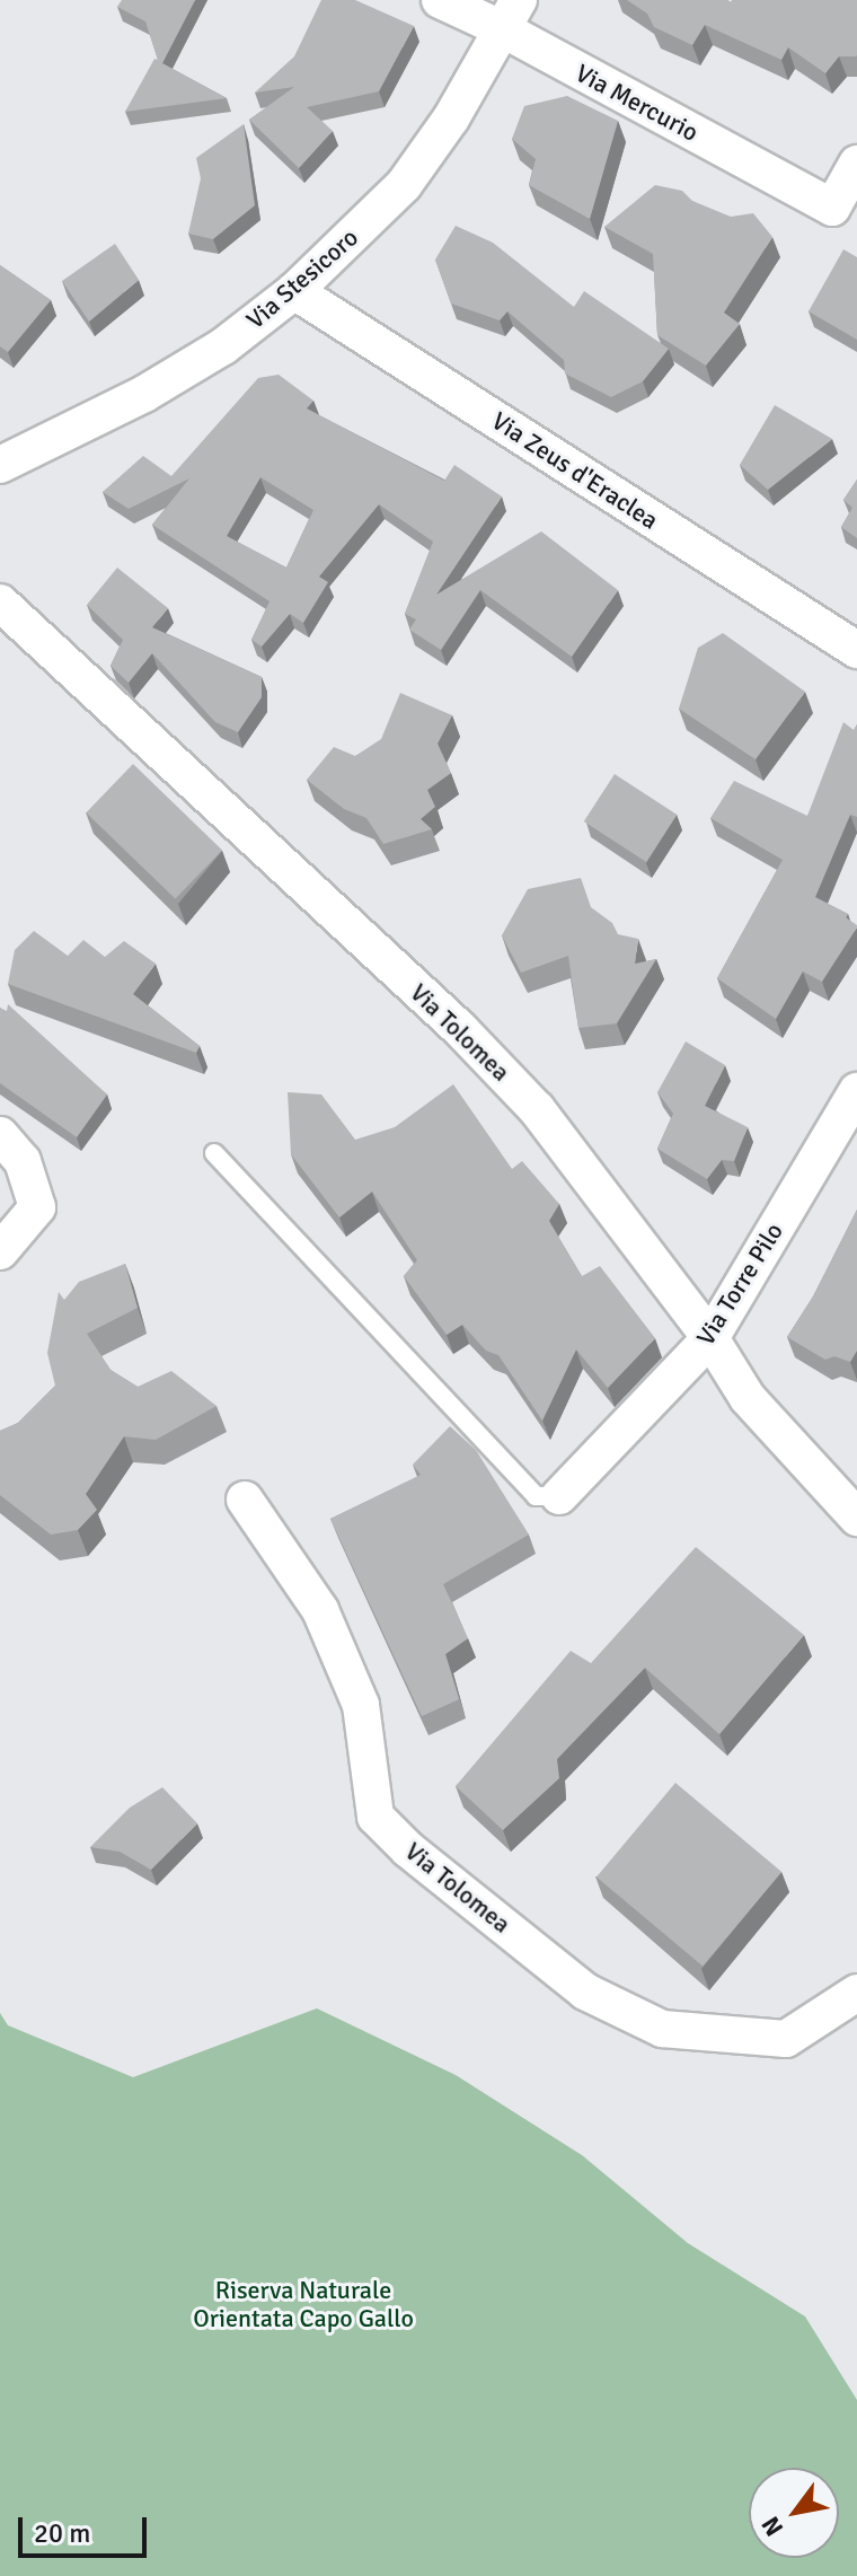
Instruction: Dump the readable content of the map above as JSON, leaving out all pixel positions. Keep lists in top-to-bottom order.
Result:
{
  "streets": {
    "street": [
      "Via Mercurio",
      "Via Stesicoro",
      "Via Zeus d'Eraclea",
      "Via Tolomea",
      "Via Torre Pilo"
    ]
  },
  "crossings": [
    ["Via Mercurio", "Via Stesicoro"],
    ["Via Stesicoro", "Via Zeus d'Eraclea"],
    ["Via Tolomea", "Via Torre Pilo"]
  ],
  "parks": ["Riserva Naturale Orientata Capo Gallo"],
  "scale_bar": "20 m",
  "north": "bottom left"
}
